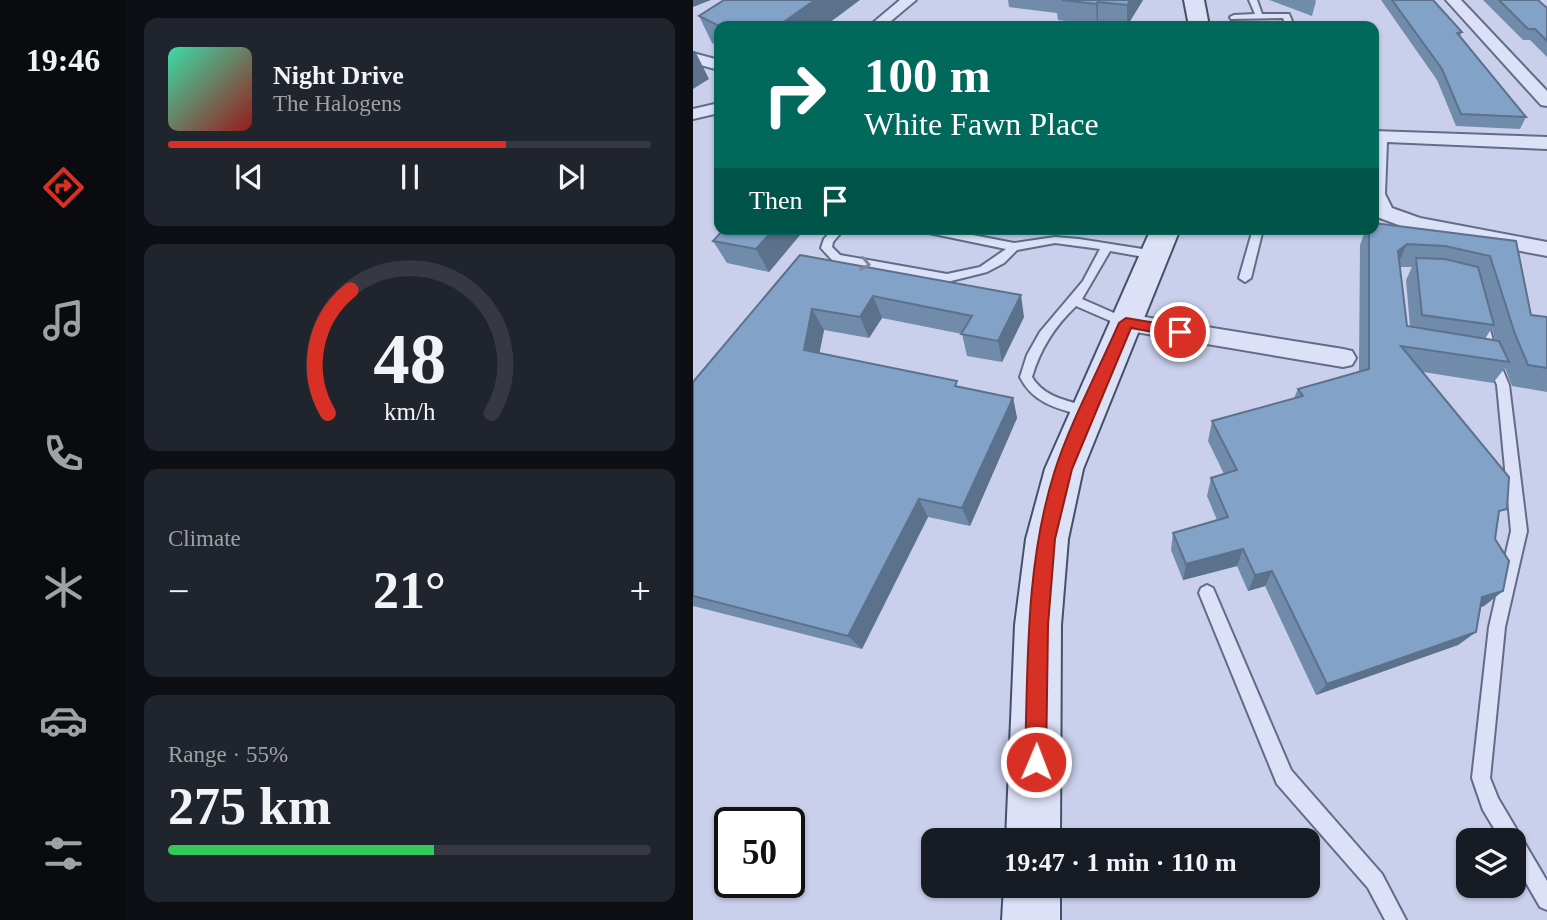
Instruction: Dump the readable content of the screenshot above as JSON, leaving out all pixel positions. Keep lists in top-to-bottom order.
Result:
{
  "page": {
    "tabs": "19:46",
    "turn": ["100 m", "White Fawn Place"],
    "song": ["Night Drive", "The Halogens"],
    "then": "Then",
    "tile": [
      "Climate",
      ["Range · 55%", "275 km"]
    ],
    "heat": ["−", "21°", "+"],
    "limit": "50",
    "trip": "19:47 · 1 min · 110 m",
    "gauge": ["48", "km/h"]
  }
}
